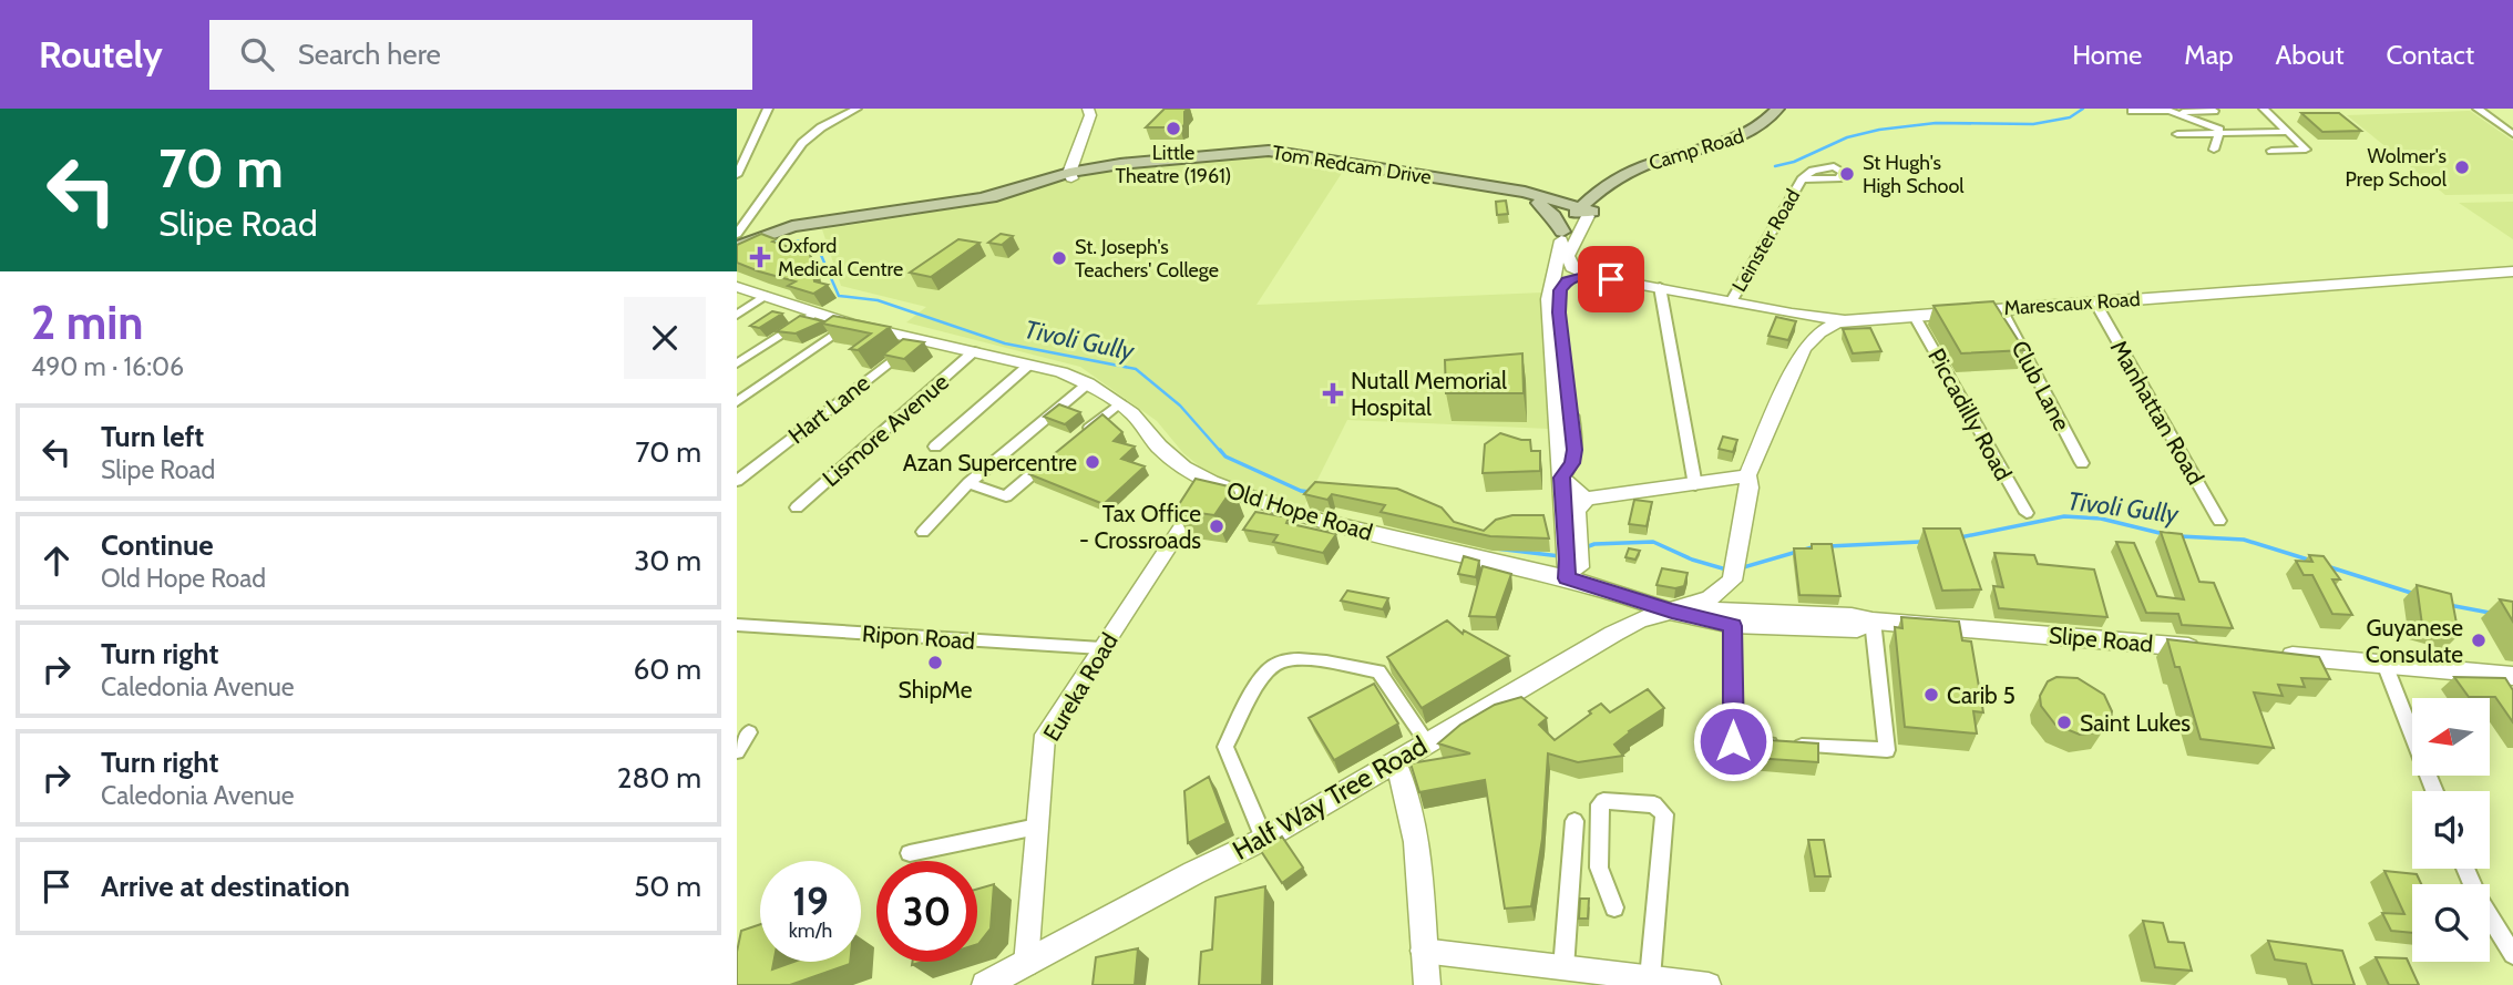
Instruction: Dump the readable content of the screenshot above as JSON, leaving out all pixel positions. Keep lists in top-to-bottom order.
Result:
{
  "streets": {
    "main road": [
      "Camp Road",
      "Tom Redcam Drive",
      "Marescaux Road",
      "Old Hope Road",
      "Slipe Road",
      "Half Way Tree Road"
    ],
    "street": [
      "Leinster Road",
      "Club Lane",
      "Hart Lane",
      "Manhattan Road",
      "Piccadilly Road",
      "Lismore Avenue",
      "Ripon Road",
      "Eureka Road"
    ]
  },
  "crossings": [
    ["Camp Road", "Tom Redcam Drive"],
    ["Leinster Road", "Marescaux Road"],
    ["Marescaux Road", "Club Lane"],
    ["Marescaux Road", "Manhattan Road"],
    ["Marescaux Road", "Piccadilly Road"],
    ["Hart Lane", "Old Hope Road"],
    ["Lismore Avenue", "Old Hope Road"],
    ["Old Hope Road", "Slipe Road"],
    ["Old Hope Road", "Eureka Road"],
    ["Old Hope Road", "Half Way Tree Road"],
    ["Ripon Road", "Eureka Road"],
    ["Slipe Road", "Half Way Tree Road"],
    ["Eureka Road", "Half Way Tree Road"]
  ],
  "water": ["Tivoli Gully"],
  "places": {
    "other": [
      "Little Theatre (1961)",
      "Wolmer's Prep School",
      "St Hugh's High School",
      "St. Joseph's Teachers' College",
      "Azan Supercentre",
      "Tax Office - Crossroads",
      "Guyanese Consulate",
      "ShipMe",
      "Carib 5",
      "Saint Lukes"
    ],
    "health": ["Oxford Medical Centre", "Nutall Memorial Hospital"]
  },
  "north": "left",
  "page": {
    "header": "Routely",
    "search": "Search here",
    "nav": [
      "Home",
      "Map",
      "About",
      "Contact"
    ],
    "turn": ["70 m", "Slipe Road"],
    "heading": ["2 min", "490 m · 16:06"],
    "list": [
      {
        "name": "Turn left",
        "note": "Slipe Road",
        "value": "70 m"
      },
      {
        "name": "Continue",
        "note": "Old Hope Road",
        "value": "30 m"
      },
      {
        "name": "Turn right",
        "note": "Caledonia Avenue",
        "value": "60 m"
      },
      {
        "name": "Turn right",
        "note": "Caledonia Avenue",
        "value": "280 m"
      },
      {
        "name": "Arrive at destination",
        "value": "50 m"
      }
    ],
    "speed": "19 km/h",
    "limit": "30"
  }
}
